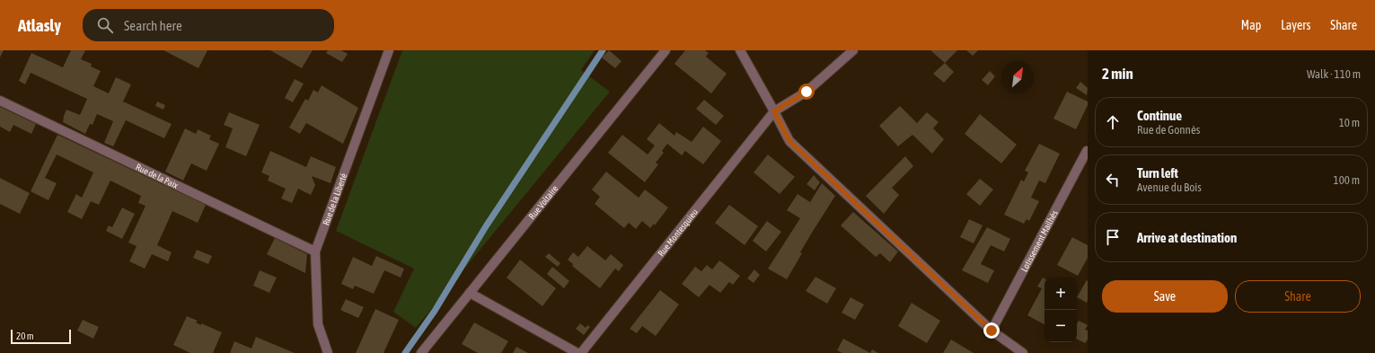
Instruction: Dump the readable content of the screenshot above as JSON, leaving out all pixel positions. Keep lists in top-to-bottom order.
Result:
{
  "streets": {
    "street": [
      "Rue de la Paix",
      "Rue de la Liberté",
      "Rue Voltaire",
      "Rue Montesquieu",
      "Lotissement Mailhès"
    ]
  },
  "crossings": [
    ["Rue de la Paix", "Rue de la Liberté"]
  ],
  "scale_bar": "20 m",
  "north": "top right",
  "page": {
    "header": "Atlasly",
    "search": "Search here",
    "nav": ["Map", "Layers", "Share"],
    "heading": ["2 min", "Walk · 110 m"],
    "list": [
      ["Continue", "Rue de Gonnès", "10 m"],
      ["Turn left", "Avenue du Bois", "100 m"],
      "Arrive at destination"
    ],
    "buttons": ["Save", "Share"],
    "map_buttons": ["+", "−"],
    "scale": "20 m"
  }
}
